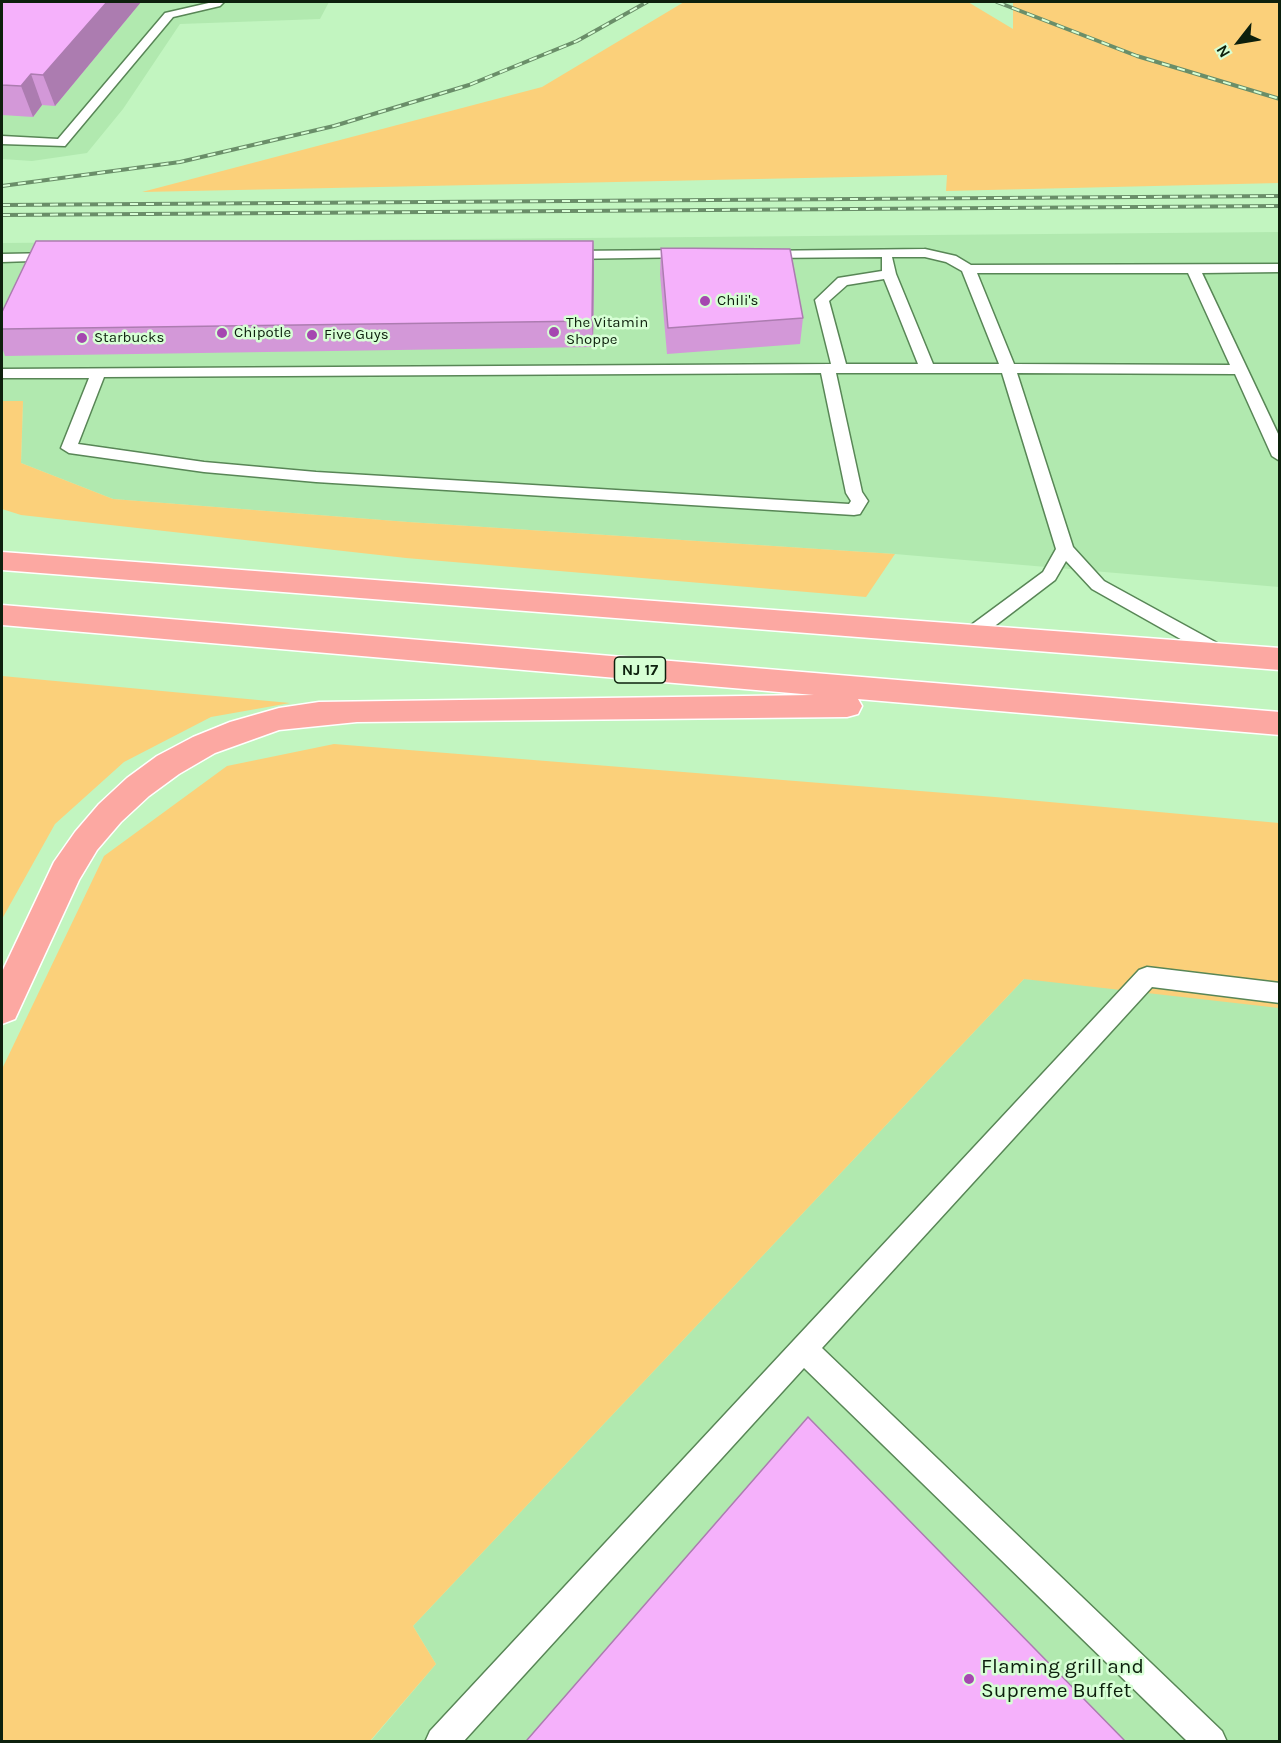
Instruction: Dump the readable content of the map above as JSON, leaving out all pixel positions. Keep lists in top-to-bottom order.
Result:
{
  "streets": {
    "highway": ["NJ 17"]
  },
  "places": [
    "Chili's",
    "The Vitamin Shoppe",
    "Chipotle",
    "Five Guys",
    "Starbucks",
    "Flaming grill and Supreme Buffet"
  ],
  "north": "bottom left"
}
